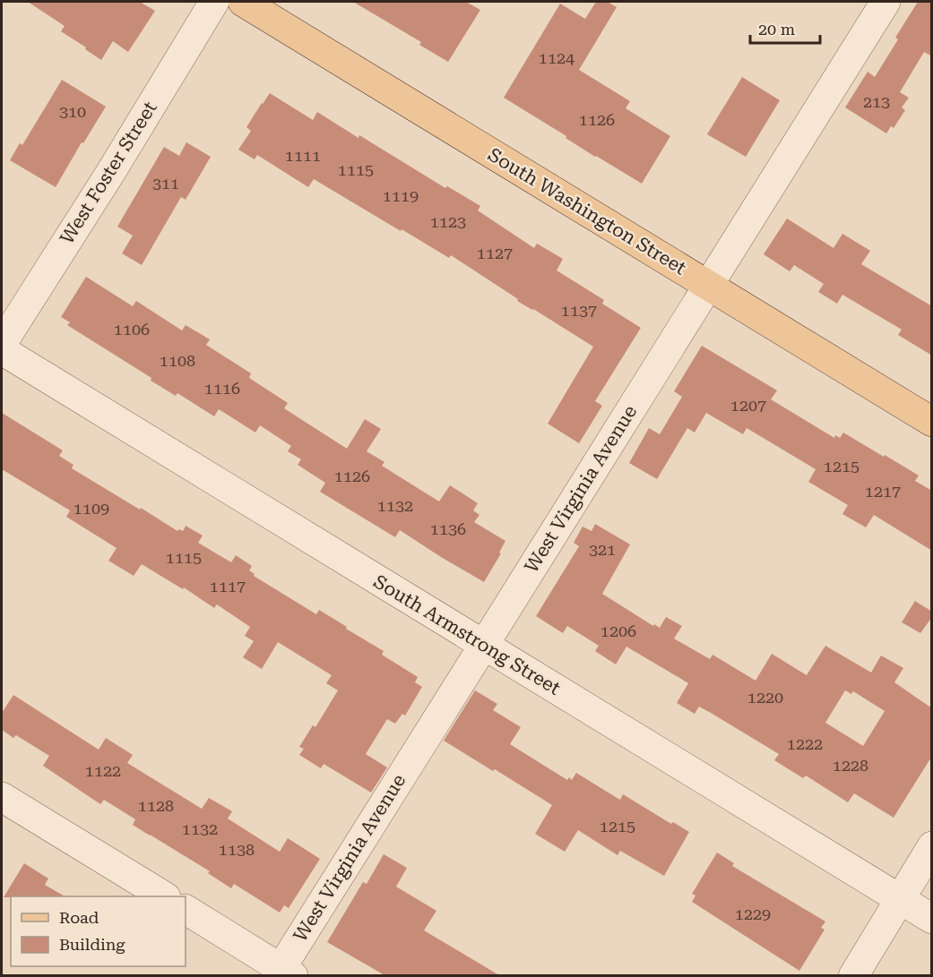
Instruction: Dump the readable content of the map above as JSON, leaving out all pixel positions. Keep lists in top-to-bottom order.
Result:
{
  "streets": {
    "main road": ["South Washington Street"],
    "street": ["West Foster Street", "West Virginia Avenue", "South Armstrong Street"]
  },
  "crossings": [
    ["South Washington Street", "West Virginia Avenue"],
    ["West Virginia Avenue", "South Armstrong Street"]
  ],
  "house_numbers": [
    "1124",
    "213",
    "310",
    "1126",
    "1111",
    "1115",
    "311",
    "1119",
    "1123",
    "1127",
    "1137",
    "1106",
    "1108",
    "1116",
    "1207",
    "1215",
    "1126",
    "1217",
    "1132",
    "1109",
    "1136",
    "321",
    "1115",
    "1117",
    "1206",
    "1220",
    "1222",
    "1228",
    "1122",
    "1128",
    "1215",
    "1132",
    "1138",
    "1229"
  ],
  "legend": ["Road", "Building"],
  "scale_bar": "20 m"
}
